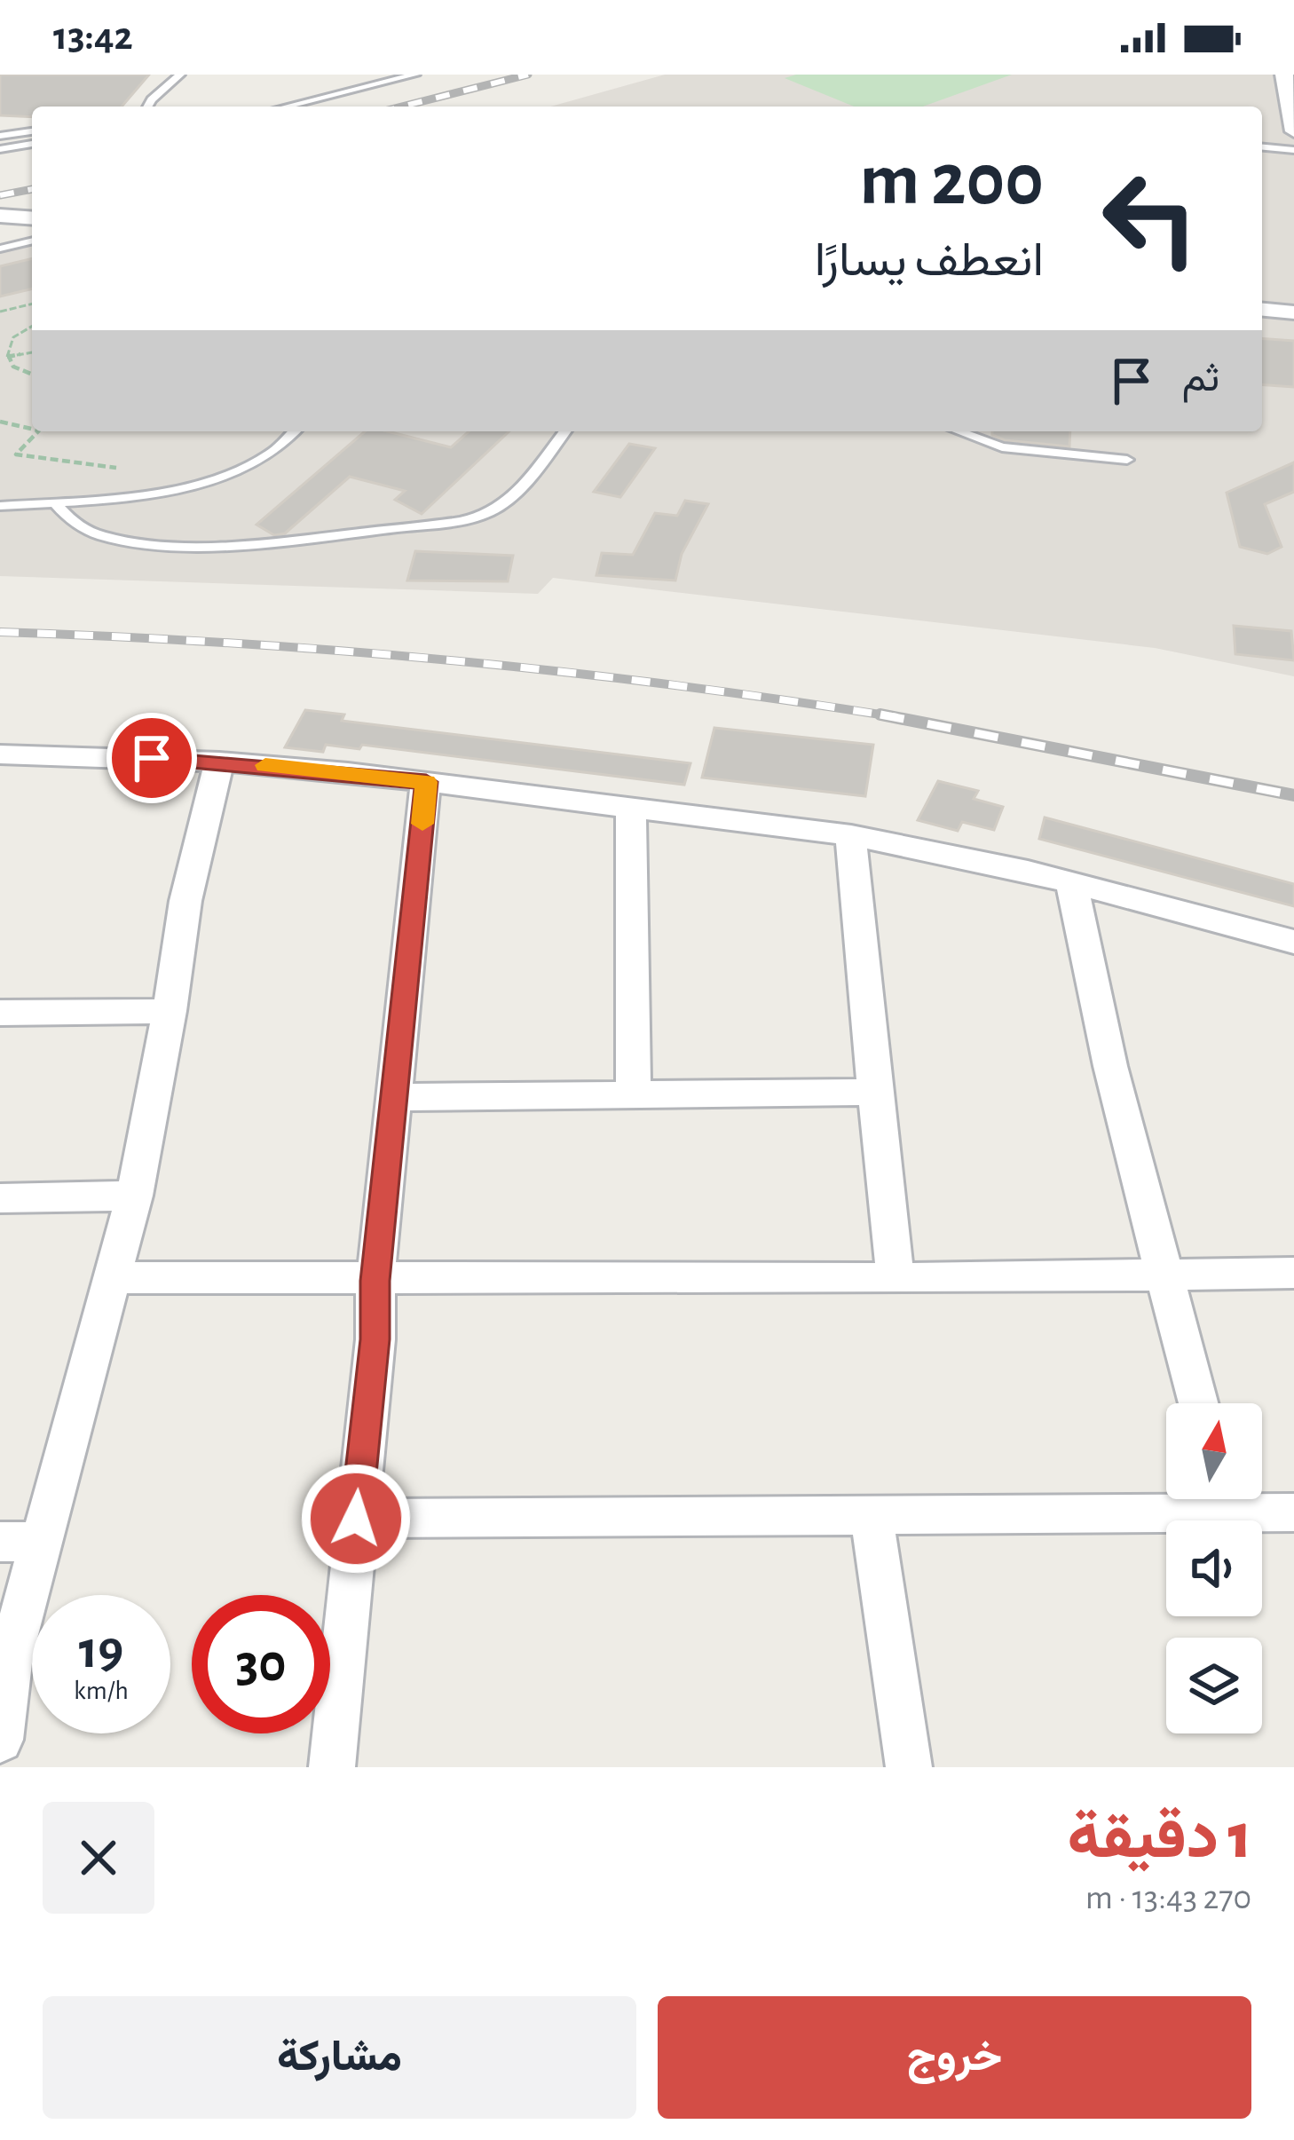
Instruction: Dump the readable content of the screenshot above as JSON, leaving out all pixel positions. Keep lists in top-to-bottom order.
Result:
{
  "north": "top",
  "page": {
    "status": "13:42",
    "turn": ["200 m", "انعطف يسارًا"],
    "then": "ثم",
    "speed": "19 km/h",
    "limit": "30",
    "heading": ["1 دقيقة", "270 m · 13:43"],
    "buttons": ["خروج", "مشاركة"]
  }
}
